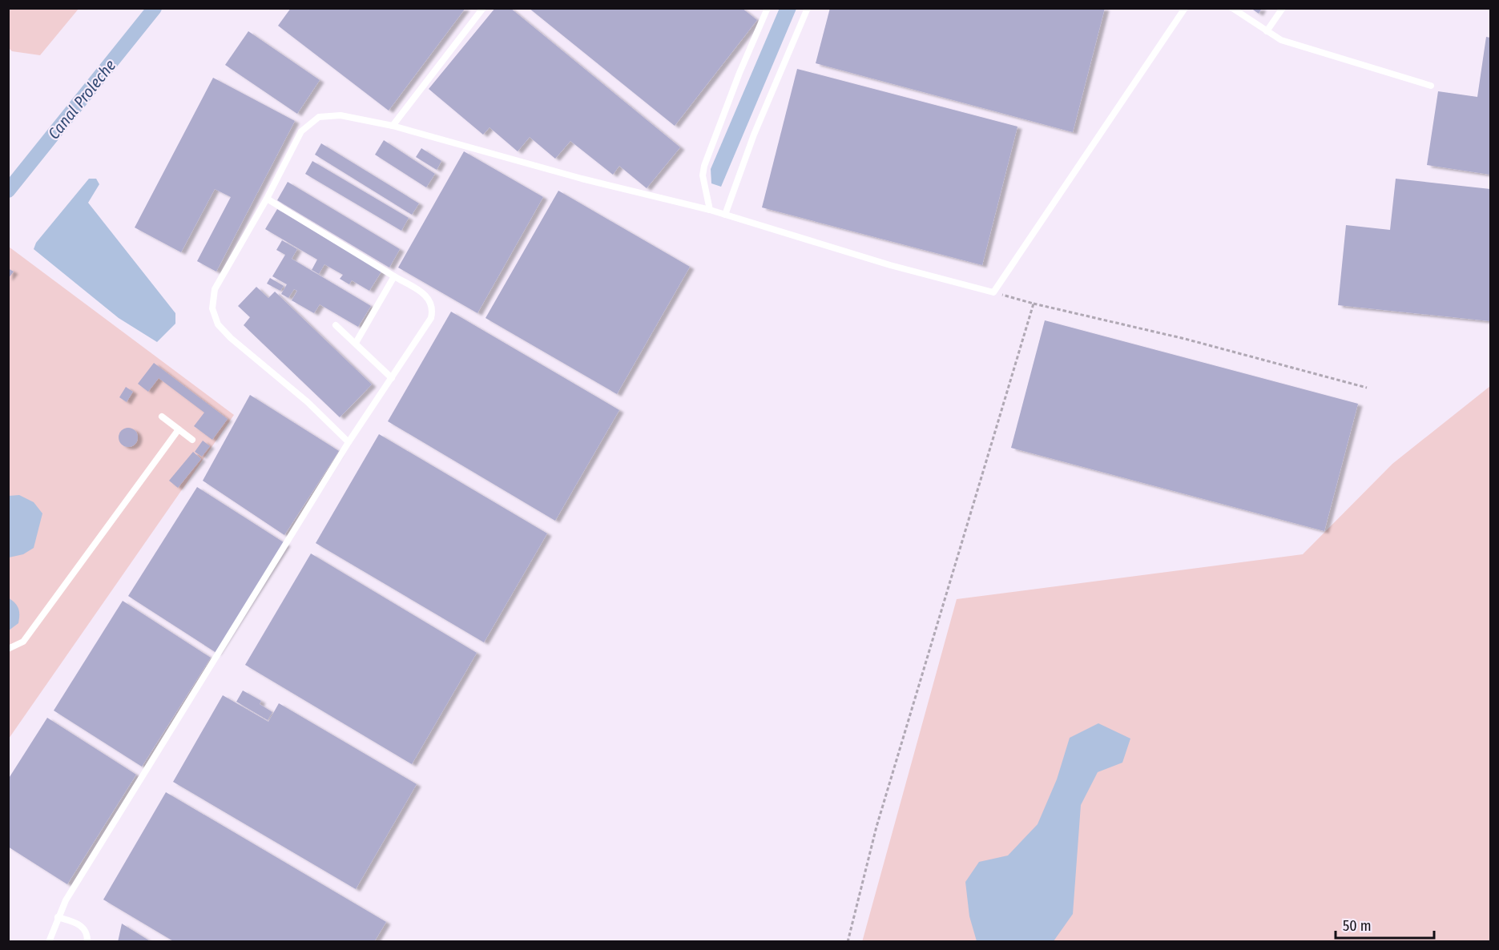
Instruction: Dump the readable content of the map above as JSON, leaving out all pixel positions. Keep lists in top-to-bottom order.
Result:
{
  "water": ["Canal Proleche"],
  "scale_bar": "50 m"
}
